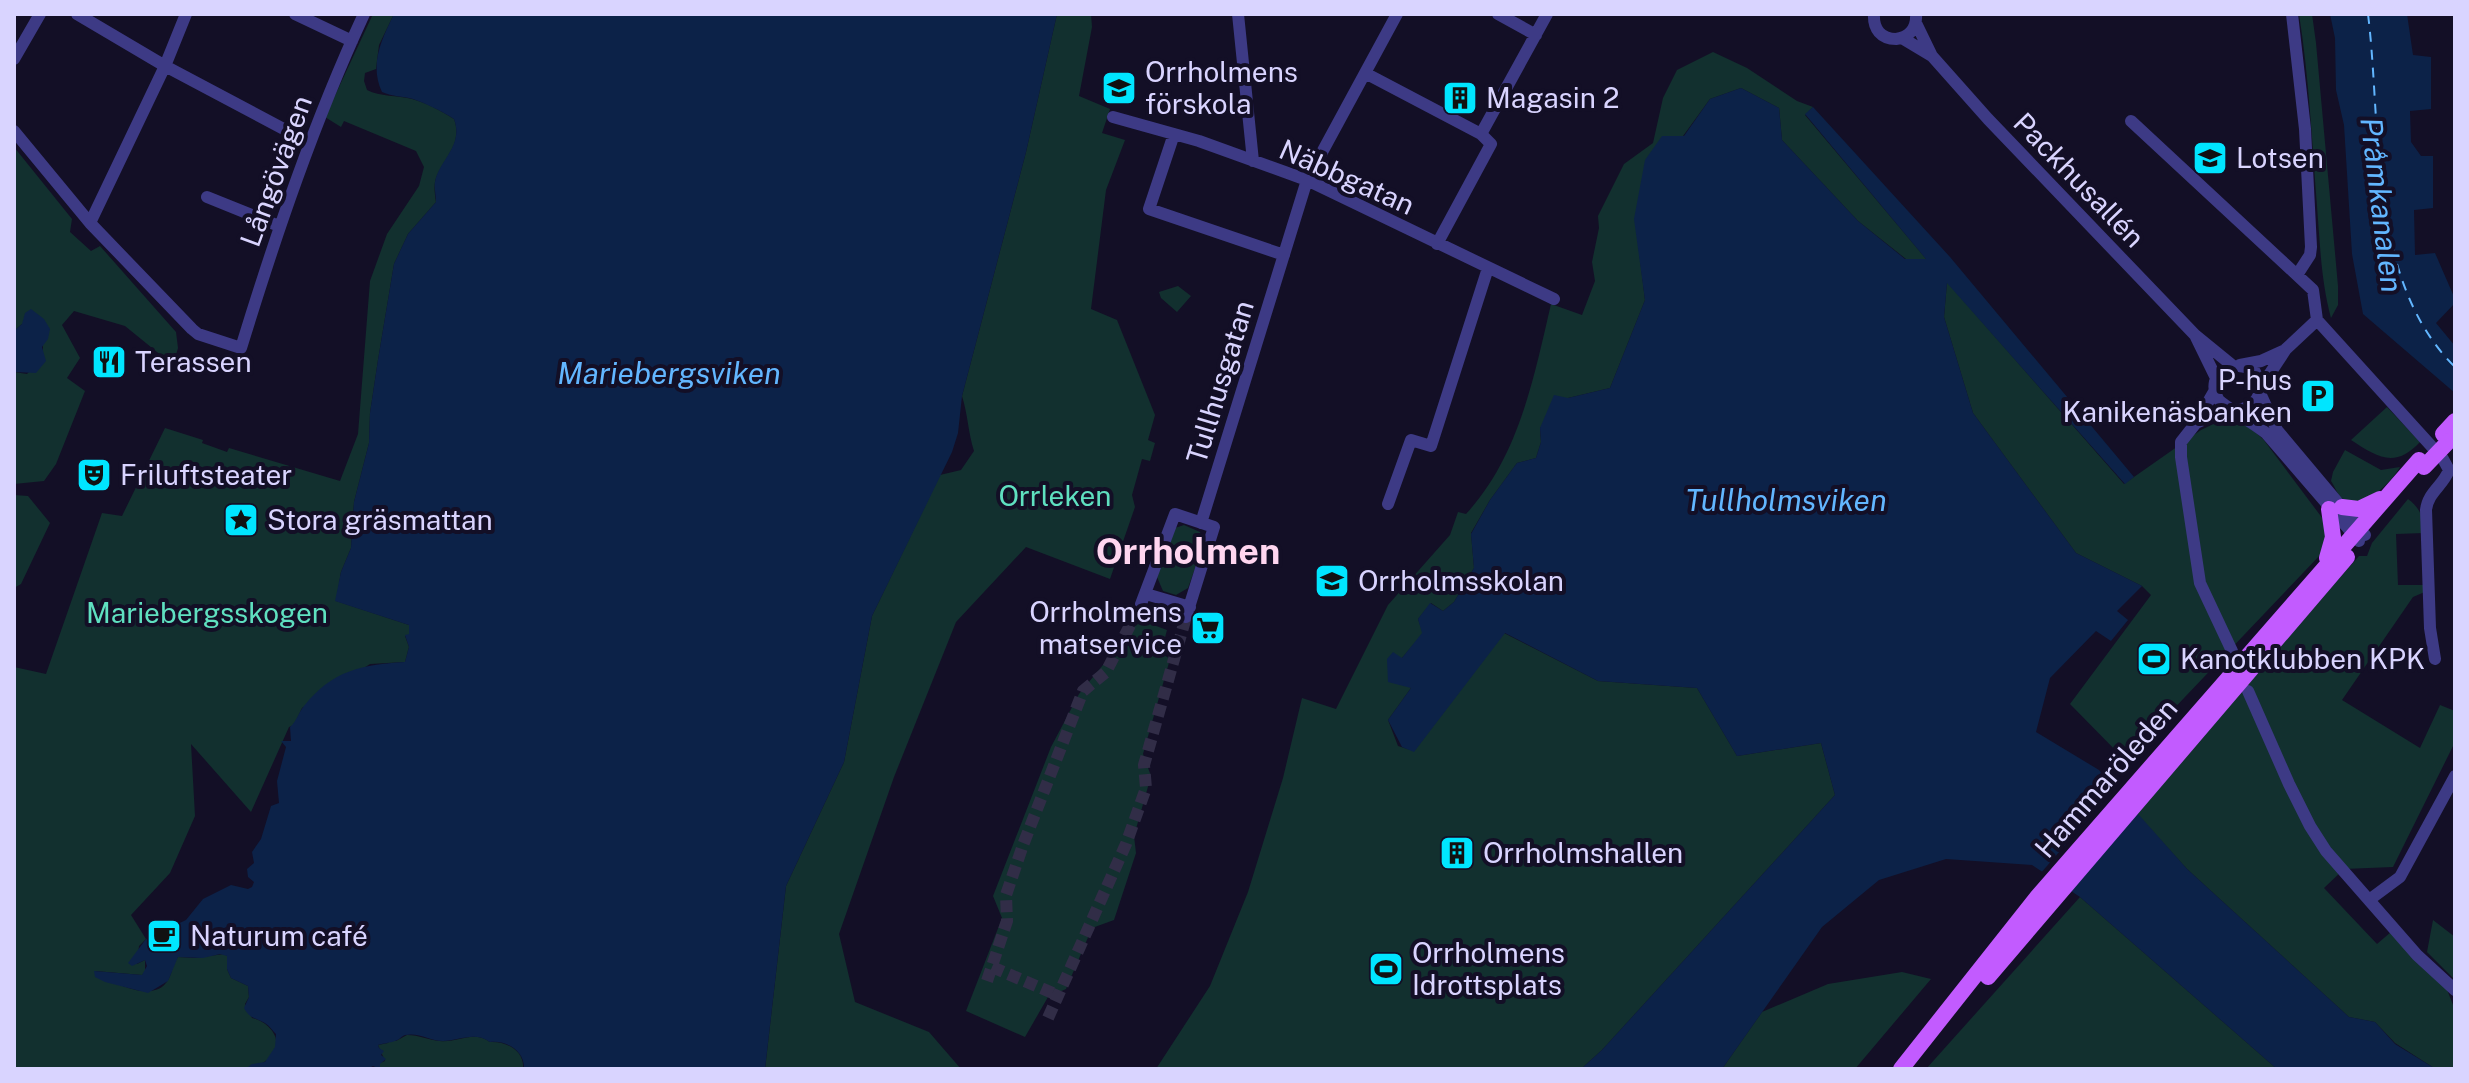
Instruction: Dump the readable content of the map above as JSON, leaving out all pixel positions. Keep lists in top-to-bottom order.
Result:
{
  "streets": {
    "main road": ["Hammaröleden"],
    "street": [
      "Långövägen",
      "Näbbgatan",
      "Packhusallén",
      "Tullhusgatan"
    ]
  },
  "crossings": [
    ["Näbbgatan", "Tullhusgatan"]
  ],
  "districts": ["Orrholmen"],
  "water": ["Pråmkanalen", "Mariebergsviken", "Tullholmsviken"],
  "parks": ["Orrleken", "Mariebergsskogen"],
  "places": {
    "school or university": ["Orrholmens förskola", "Lotsen", "Orrholmsskolan"],
    "building": ["Magasin 2", "Orrholmshallen"],
    "restaurant": ["Terassen"],
    "parking": ["P-hus Kanikenäsbanken"],
    "theatre": ["Friluftsteater"],
    "place": ["Stora gräsmattan"],
    "supermarket": ["Orrholmens matservice"],
    "sports": ["Kanotklubben KPK", "Orrholmens Idrottsplats"],
    "cafe": ["Naturum café"]
  }
}
